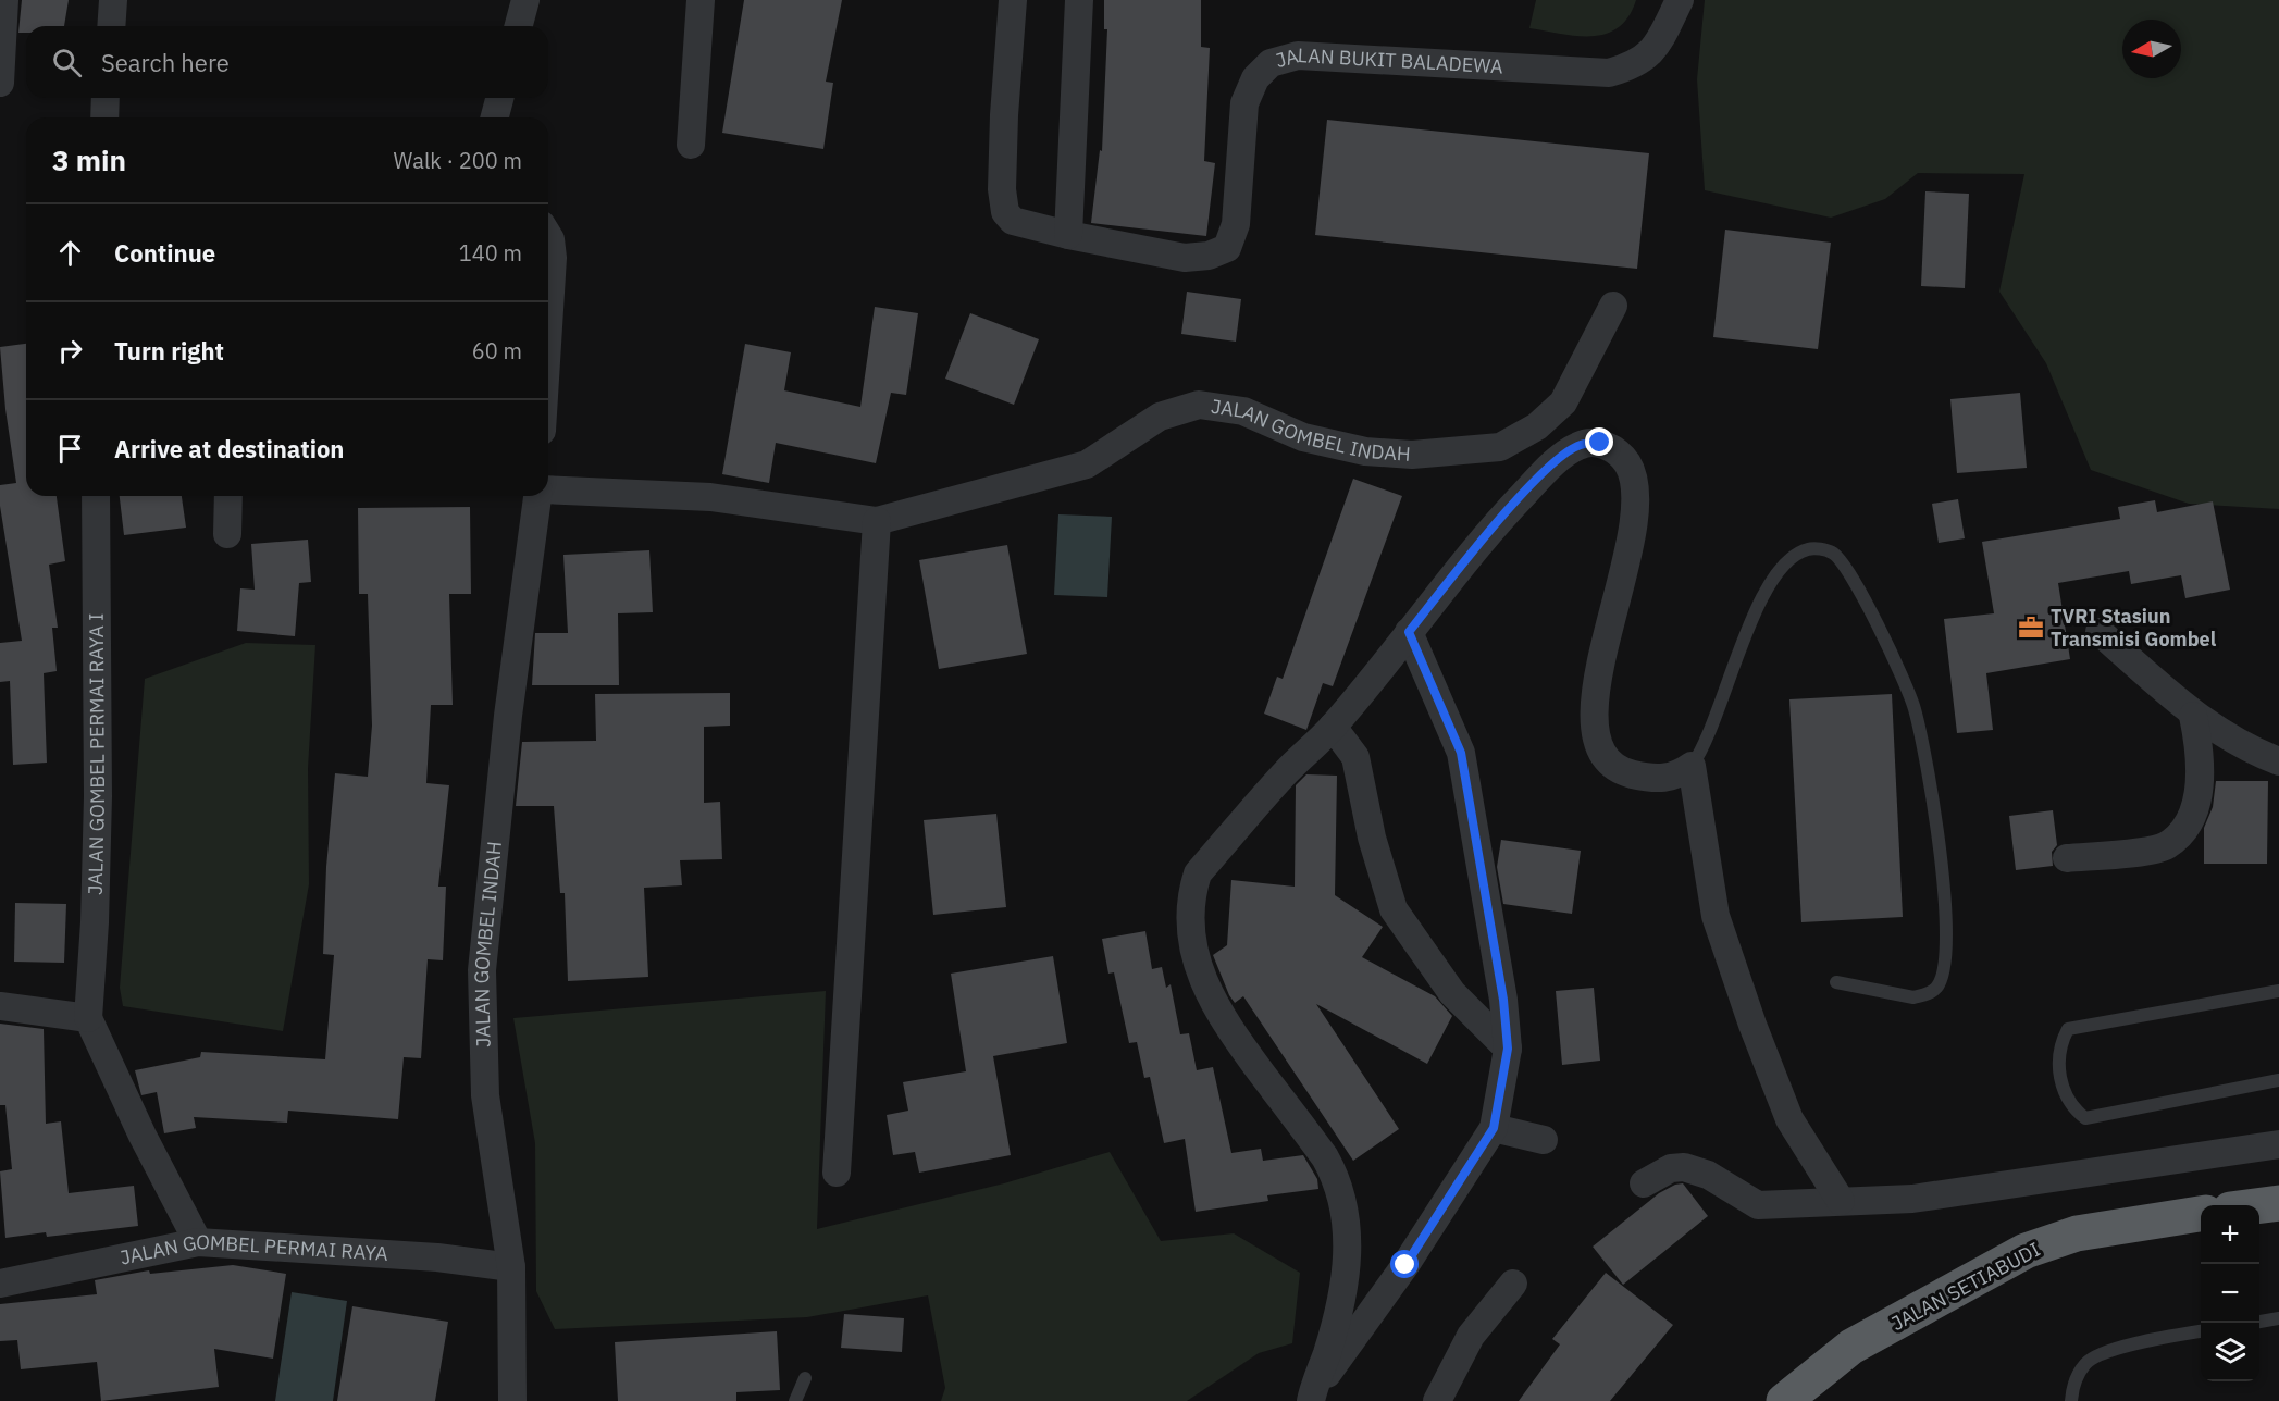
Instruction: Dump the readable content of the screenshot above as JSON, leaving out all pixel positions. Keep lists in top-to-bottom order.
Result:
{
  "streets": {
    "highway": ["JALAN SETIABUDI"],
    "street": [
      "JALAN BUKIT BALADEWA",
      "JALAN GOMBEL INDAH",
      "JALAN GOMBEL PERMAI RAYA I",
      "JALAN GOMBEL PERMAI RAYA"
    ]
  },
  "crossings": [
    ["JALAN GOMBEL INDAH", "JALAN GOMBEL PERMAI RAYA"]
  ],
  "places": {
    "office": ["TVRI Stasiun Transmisi Gombel"]
  },
  "north": "left",
  "page": {
    "search": "Search here",
    "heading": ["3 min", "Walk · 200 m"],
    "list": [
      ["Continue", "140 m"],
      ["Turn right", "60 m"],
      "Arrive at destination"
    ],
    "map_buttons": ["+", "−"]
  }
}
